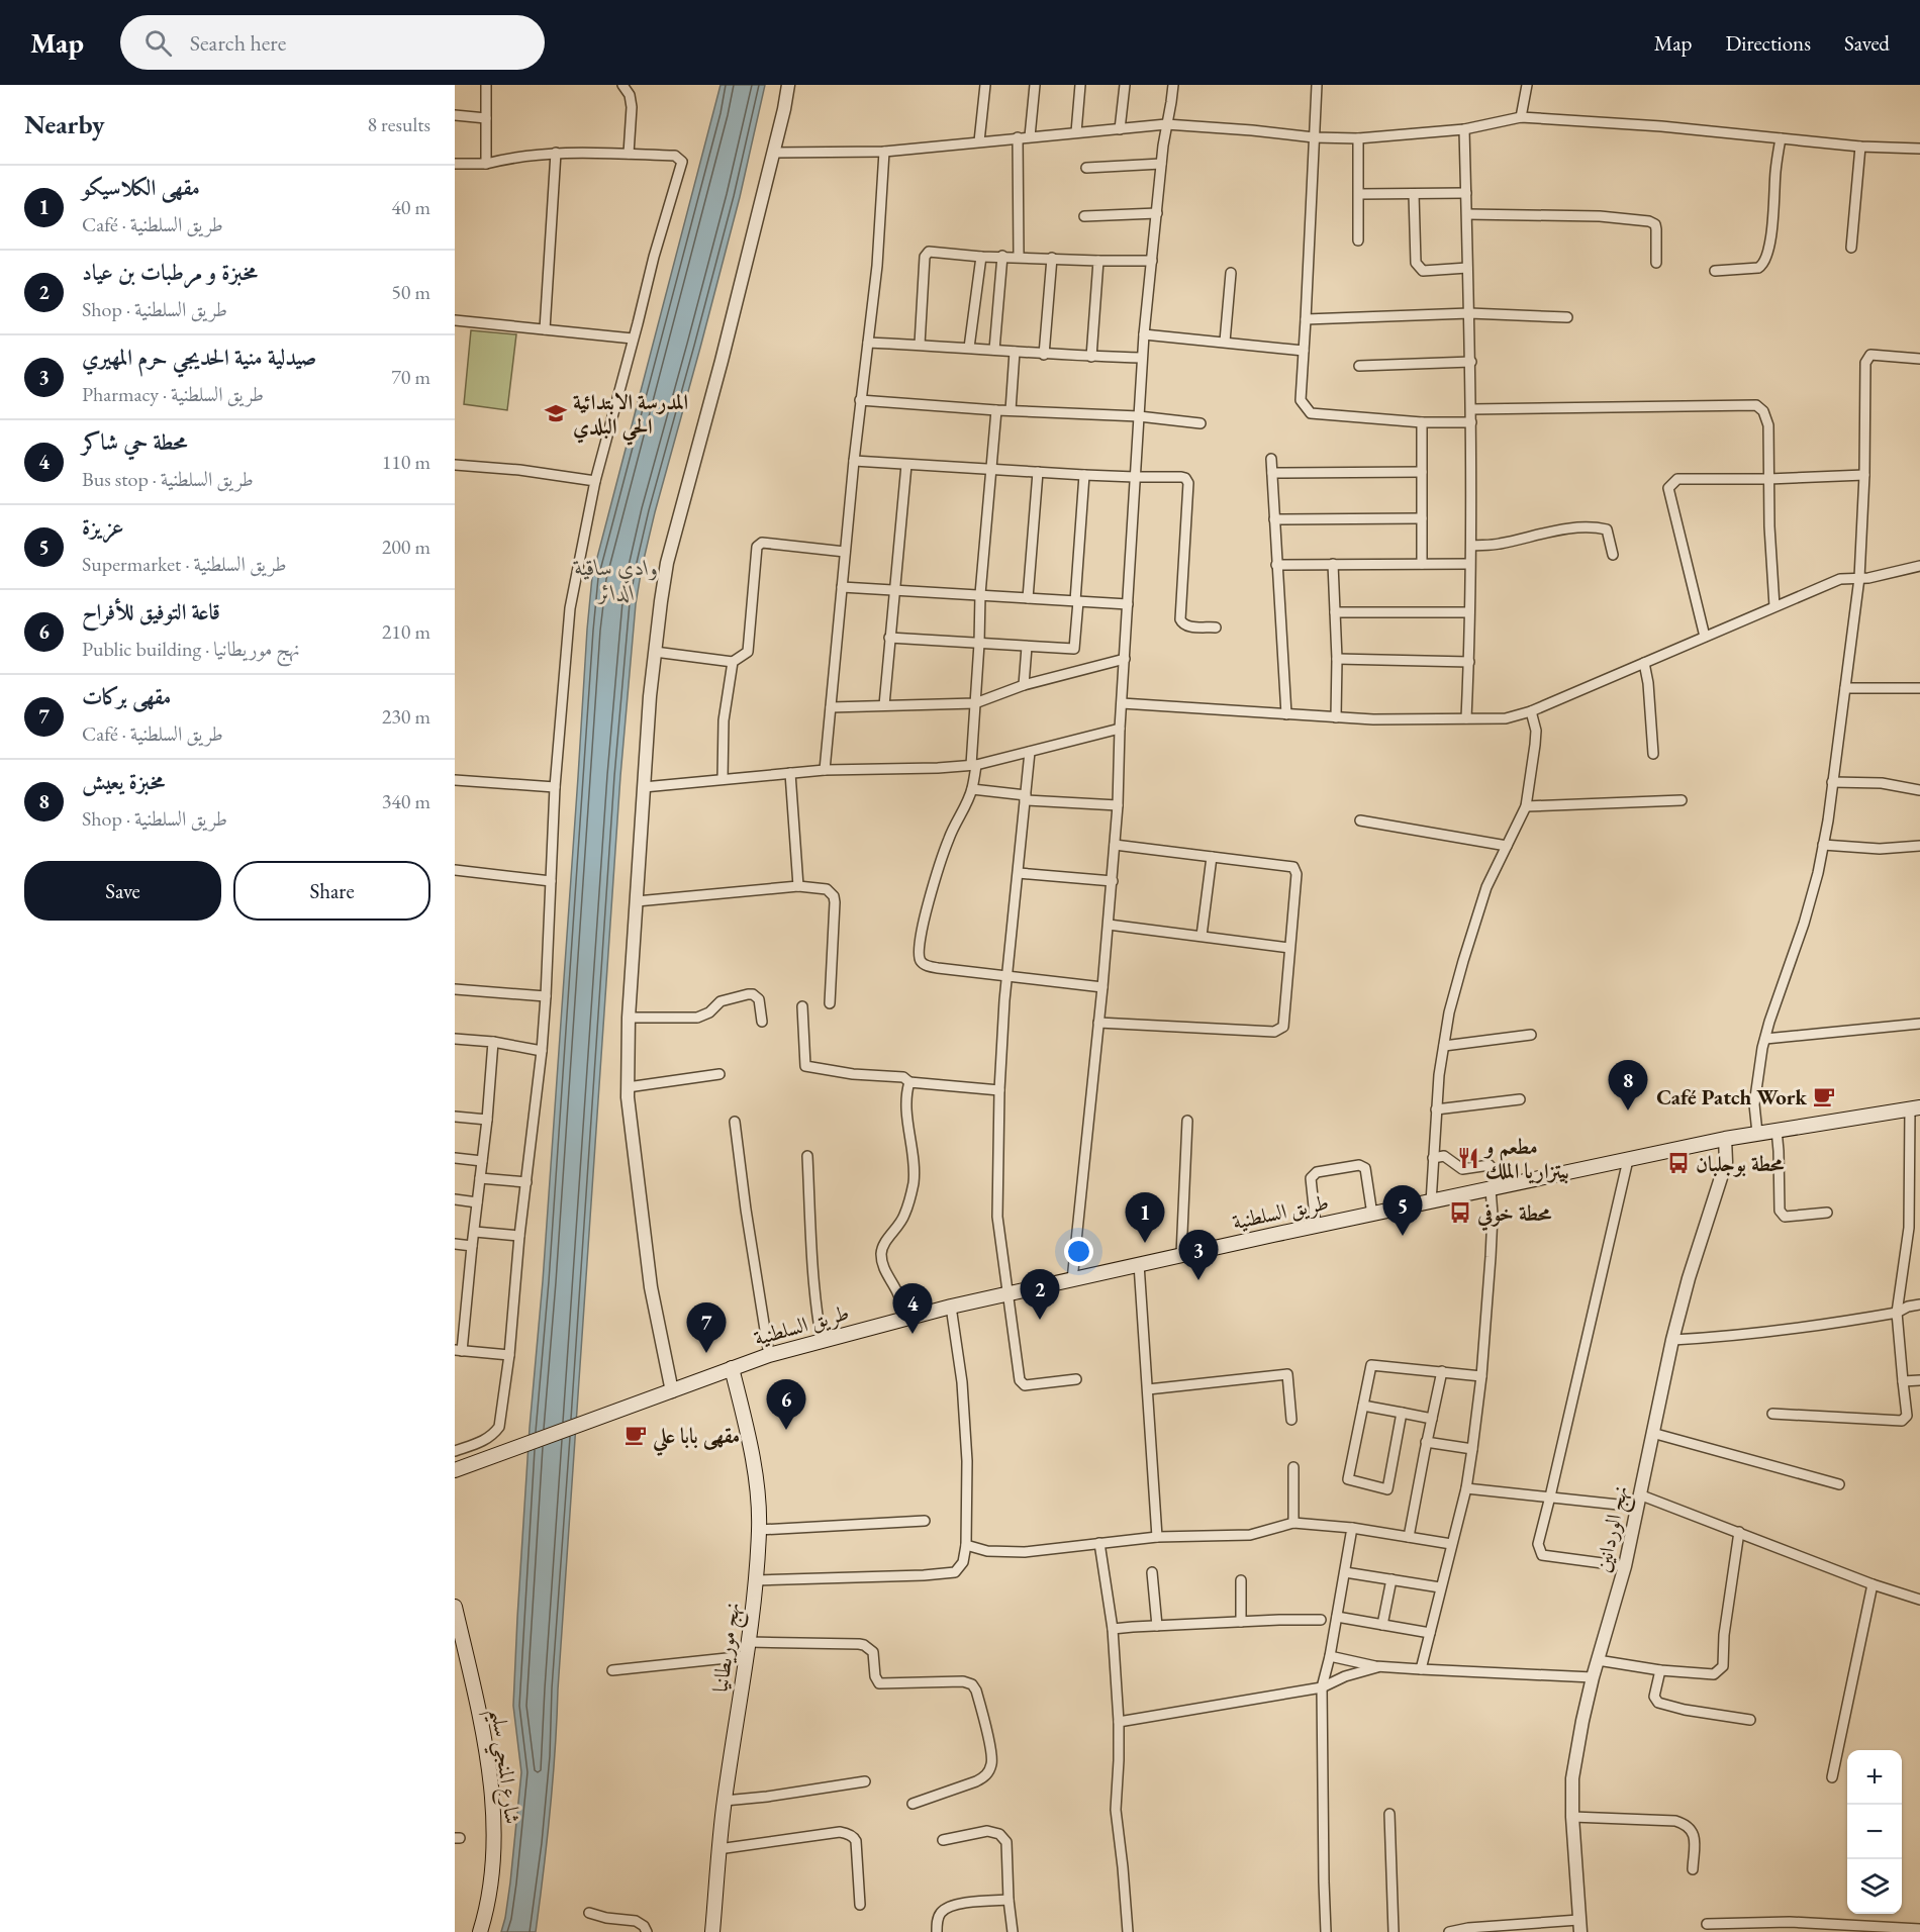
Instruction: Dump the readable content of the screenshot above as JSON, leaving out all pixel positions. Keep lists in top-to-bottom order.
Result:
{
  "streets": {
    "main road": ["طريق السلطنية", "نهج موريطانيا", "شارع المنجي سليم"],
    "street": ["نهج الوردانين"]
  },
  "crossings": [
    ["طريق السلطنية", "نهج الوردانين"],
    ["طريق السلطنية", "نهج موريطانيا"]
  ],
  "water": ["وادي ساقية الدائر"],
  "places": {
    "school or university": ["المدرسة الابتدائية الحي البلدي"],
    "cafe": ["Café Patch Work", "مقهى بابا علي"],
    "restaurant": ["مطعم و بيتزاريا الملك"],
    "bus stop": ["محطة بوجلبان", "محطة خوفي"]
  },
  "page": {
    "header": "Map",
    "search": "Search here",
    "nav": ["Map", "Directions", "Saved"],
    "heading": ["Nearby", "8 results"],
    "list": [
      {
        "mark": "1",
        "name": "مقهى الكلاسيكو",
        "note": "Café · طريق السلطنية",
        "value": "40 m"
      },
      {
        "mark": "2",
        "name": "مخبزة و مرطبات بن عياد",
        "note": "Shop · طريق السلطنية",
        "value": "50 m"
      },
      {
        "mark": "3",
        "name": "صيدلية منية الحديجي حرم المهيري",
        "note": "Pharmacy · طريق السلطنية",
        "value": "70 m"
      },
      {
        "mark": "4",
        "name": "محطة حي شاكر",
        "note": "Bus stop · طريق السلطنية",
        "value": "110 m"
      },
      {
        "mark": "5",
        "name": "عزيزة",
        "note": "Supermarket · طريق السلطنية",
        "value": "200 m"
      },
      {
        "mark": "6",
        "name": "قاعة التوفيق للأفراح",
        "note": "Public building · نهج موريطانيا",
        "value": "210 m"
      },
      {
        "mark": "7",
        "name": "مقهى بركات",
        "note": "Café · طريق السلطنية",
        "value": "230 m"
      },
      {
        "mark": "8",
        "name": "مخبزة يعيش",
        "note": "Shop · طريق السلطنية",
        "value": "340 m"
      }
    ],
    "buttons": ["Save", "Share"],
    "pins": [
      "8",
      "5",
      "1",
      "3",
      "2",
      "4",
      "7",
      "6"
    ],
    "map_buttons": ["+", "−"]
  }
}
